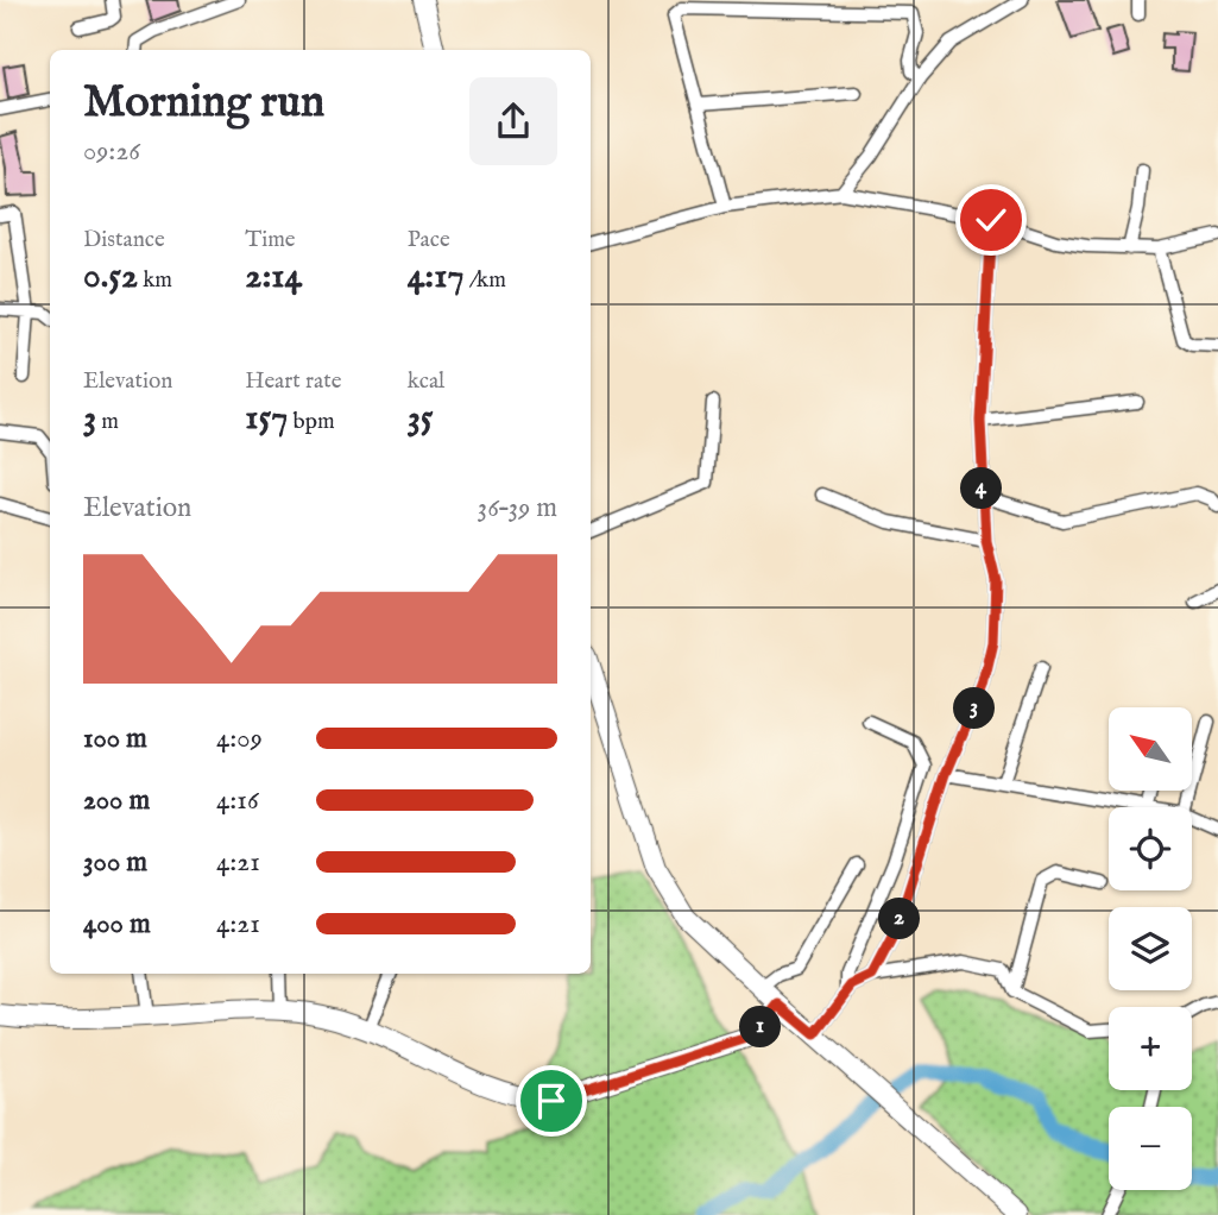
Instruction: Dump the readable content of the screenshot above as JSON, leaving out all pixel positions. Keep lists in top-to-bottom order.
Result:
{
  "north": "top left",
  "page": {
    "heading": ["Morning run", "09:26"],
    "stats": [
      ["Distance", "0.52 km"],
      ["Time", "2:14"],
      ["Pace", "4:17 /km"],
      ["Elevation", "3 m"],
      ["Heart rate", "157 bpm"],
      ["kcal", "35"]
    ],
    "pins": [
      "4",
      "3",
      "2",
      "1"
    ],
    "chart": ["Elevation", "36–39 m"],
    "map_buttons": ["+", "−"],
    "list": [
      {
        "name": "100 m",
        "note": "4:09"
      },
      {
        "name": "200 m",
        "note": "4:16"
      },
      {
        "name": "300 m",
        "note": "4:21"
      },
      {
        "name": "400 m",
        "note": "4:21"
      }
    ]
  }
}
